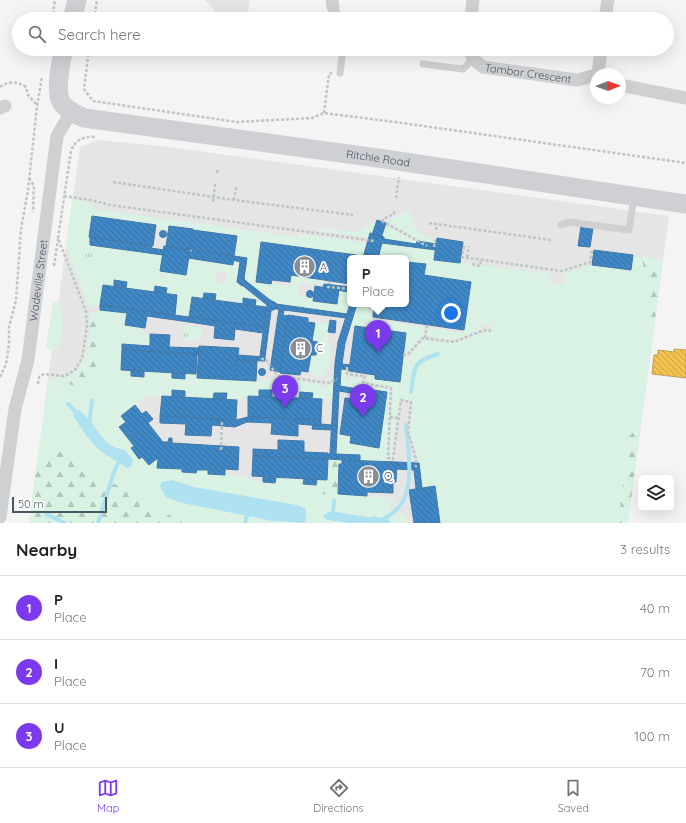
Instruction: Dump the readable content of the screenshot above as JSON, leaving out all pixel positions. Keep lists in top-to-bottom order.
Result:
{
  "streets": {
    "street": ["Tambor Crescent", "Ritchie Road", "Wadeville Street"]
  },
  "crossings": [
    ["Ritchie Road", "Wadeville Street"]
  ],
  "places": {
    "building": ["A", "C", "Q"]
  },
  "scale_bar": "50 m",
  "north": "right",
  "page": {
    "search": "Search here",
    "popup": ["P", "Place"],
    "pins": ["1", "3", "2"],
    "scale": "50 m",
    "heading": ["Nearby", "3 results"],
    "list": [
      {
        "mark": "1",
        "name": "P",
        "note": "Place",
        "value": "40 m"
      },
      {
        "mark": "2",
        "name": "I",
        "note": "Place",
        "value": "70 m"
      },
      {
        "mark": "3",
        "name": "U",
        "note": "Place",
        "value": "100 m"
      }
    ],
    "nav": ["Map", "Directions", "Saved"]
  }
}
